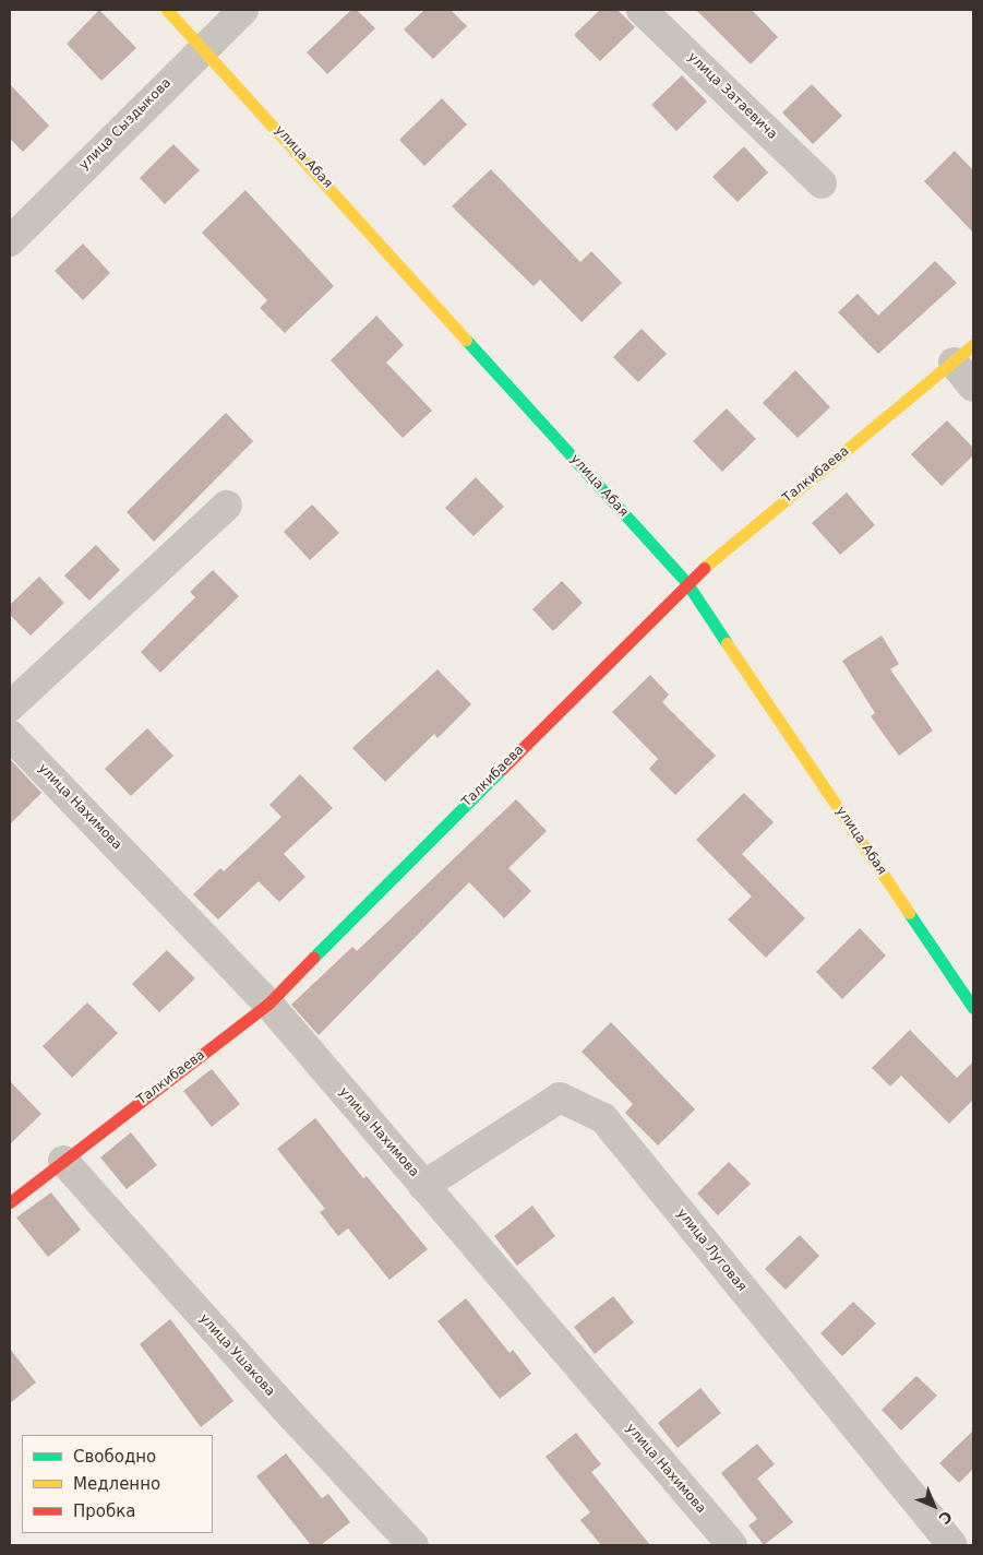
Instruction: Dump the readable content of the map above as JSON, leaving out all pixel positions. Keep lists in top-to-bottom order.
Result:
{
  "streets": {
    "street": [
      "улица Затаевича",
      "улица Сыздыкова",
      "улица Абая",
      "Талкибаева",
      "улица Нахимова",
      "улица Луговая",
      "улица Ушакова"
    ]
  },
  "crossings": [
    ["улица Сыздыкова", "улица Абая"],
    ["улица Абая", "Талкибаева"],
    ["Талкибаева", "улица Нахимова"],
    ["Талкибаева", "улица Ушакова"],
    ["улица Нахимова", "улица Луговая"]
  ],
  "legend": ["Свободно", "Медленно", "Пробка"],
  "north": "bottom right"
}
